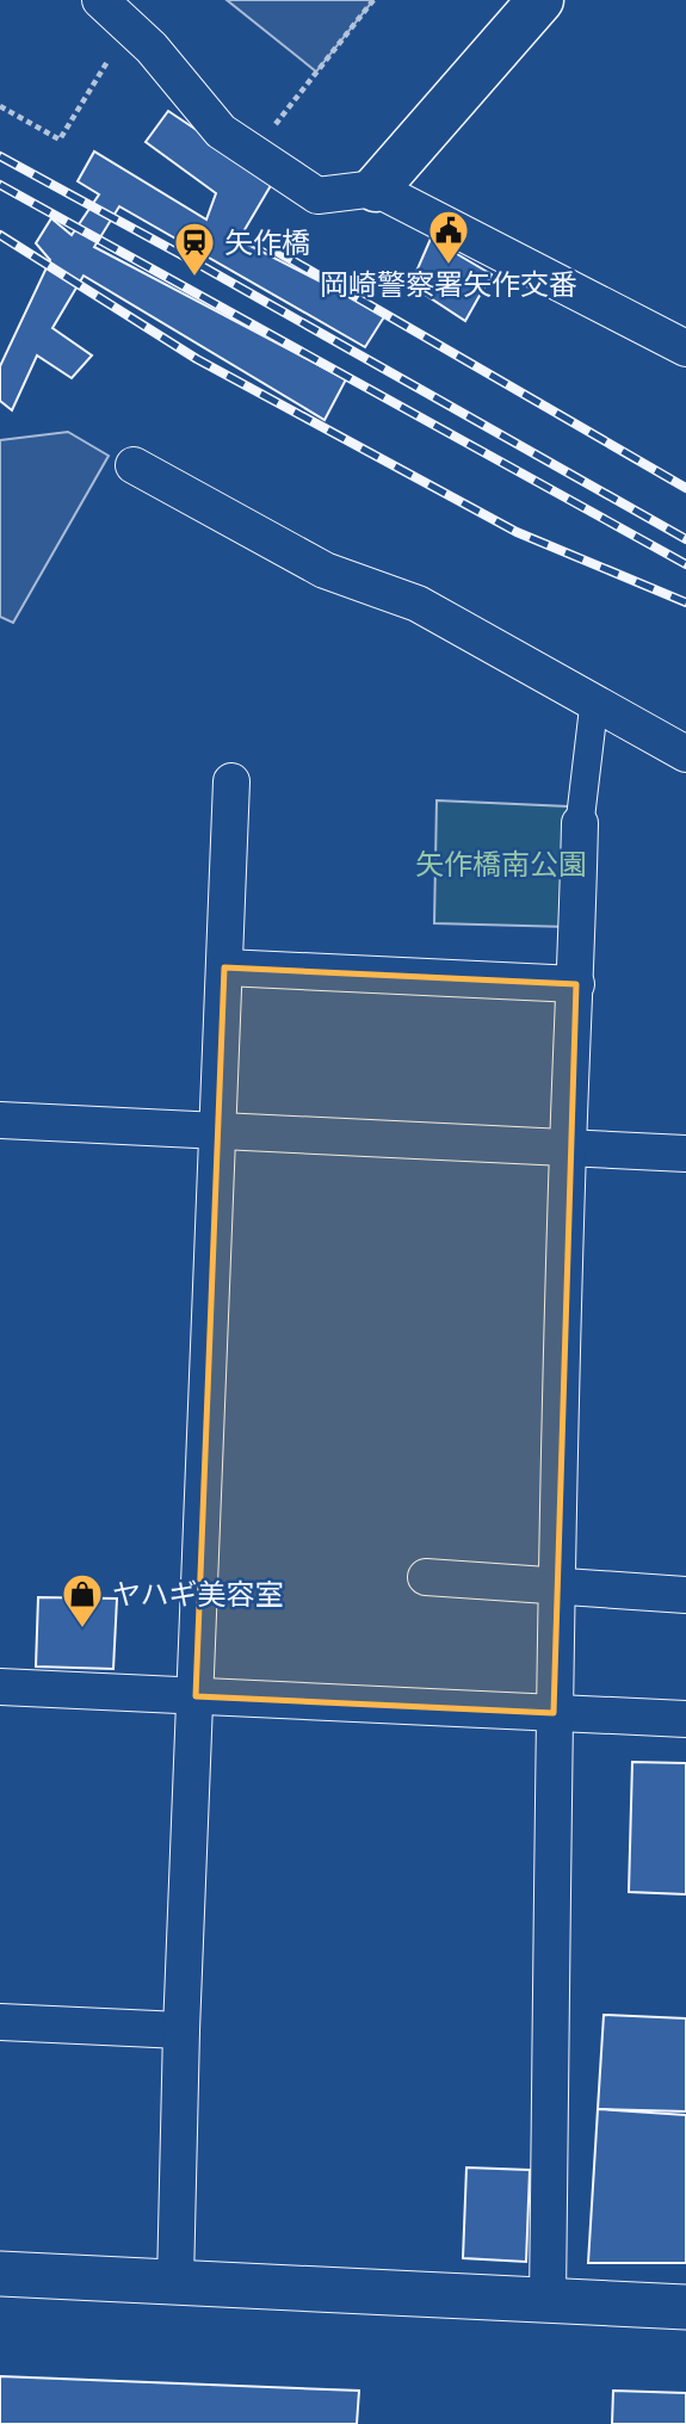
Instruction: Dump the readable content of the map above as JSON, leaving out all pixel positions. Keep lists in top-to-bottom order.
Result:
{
  "parks": ["矢作橋南公園"],
  "places": {
    "public building": ["岡崎警察署矢作交番"],
    "station": ["矢作橋"],
    "shop": ["ヤハギ美容室"]
  }
}
